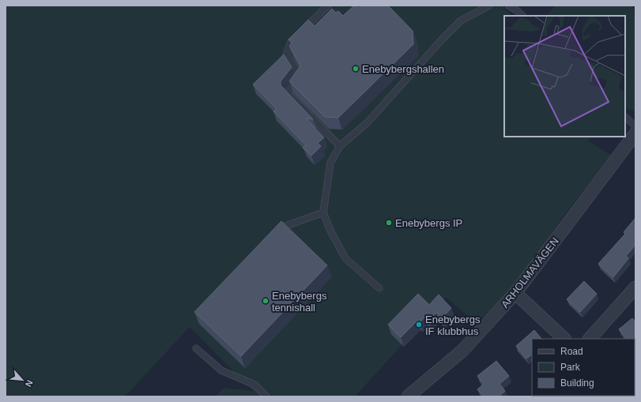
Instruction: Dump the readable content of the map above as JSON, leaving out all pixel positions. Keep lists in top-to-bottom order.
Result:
{
  "streets": {
    "street": ["ARHOLMAVÄGEN"]
  },
  "places": [
    "Enebybergshallen",
    "Enebybergs IP",
    "Enebybergs tennishall",
    "Enebybergs IF klubbhus"
  ],
  "legend": ["Road", "Park", "Building"],
  "north": "bottom right"
}
